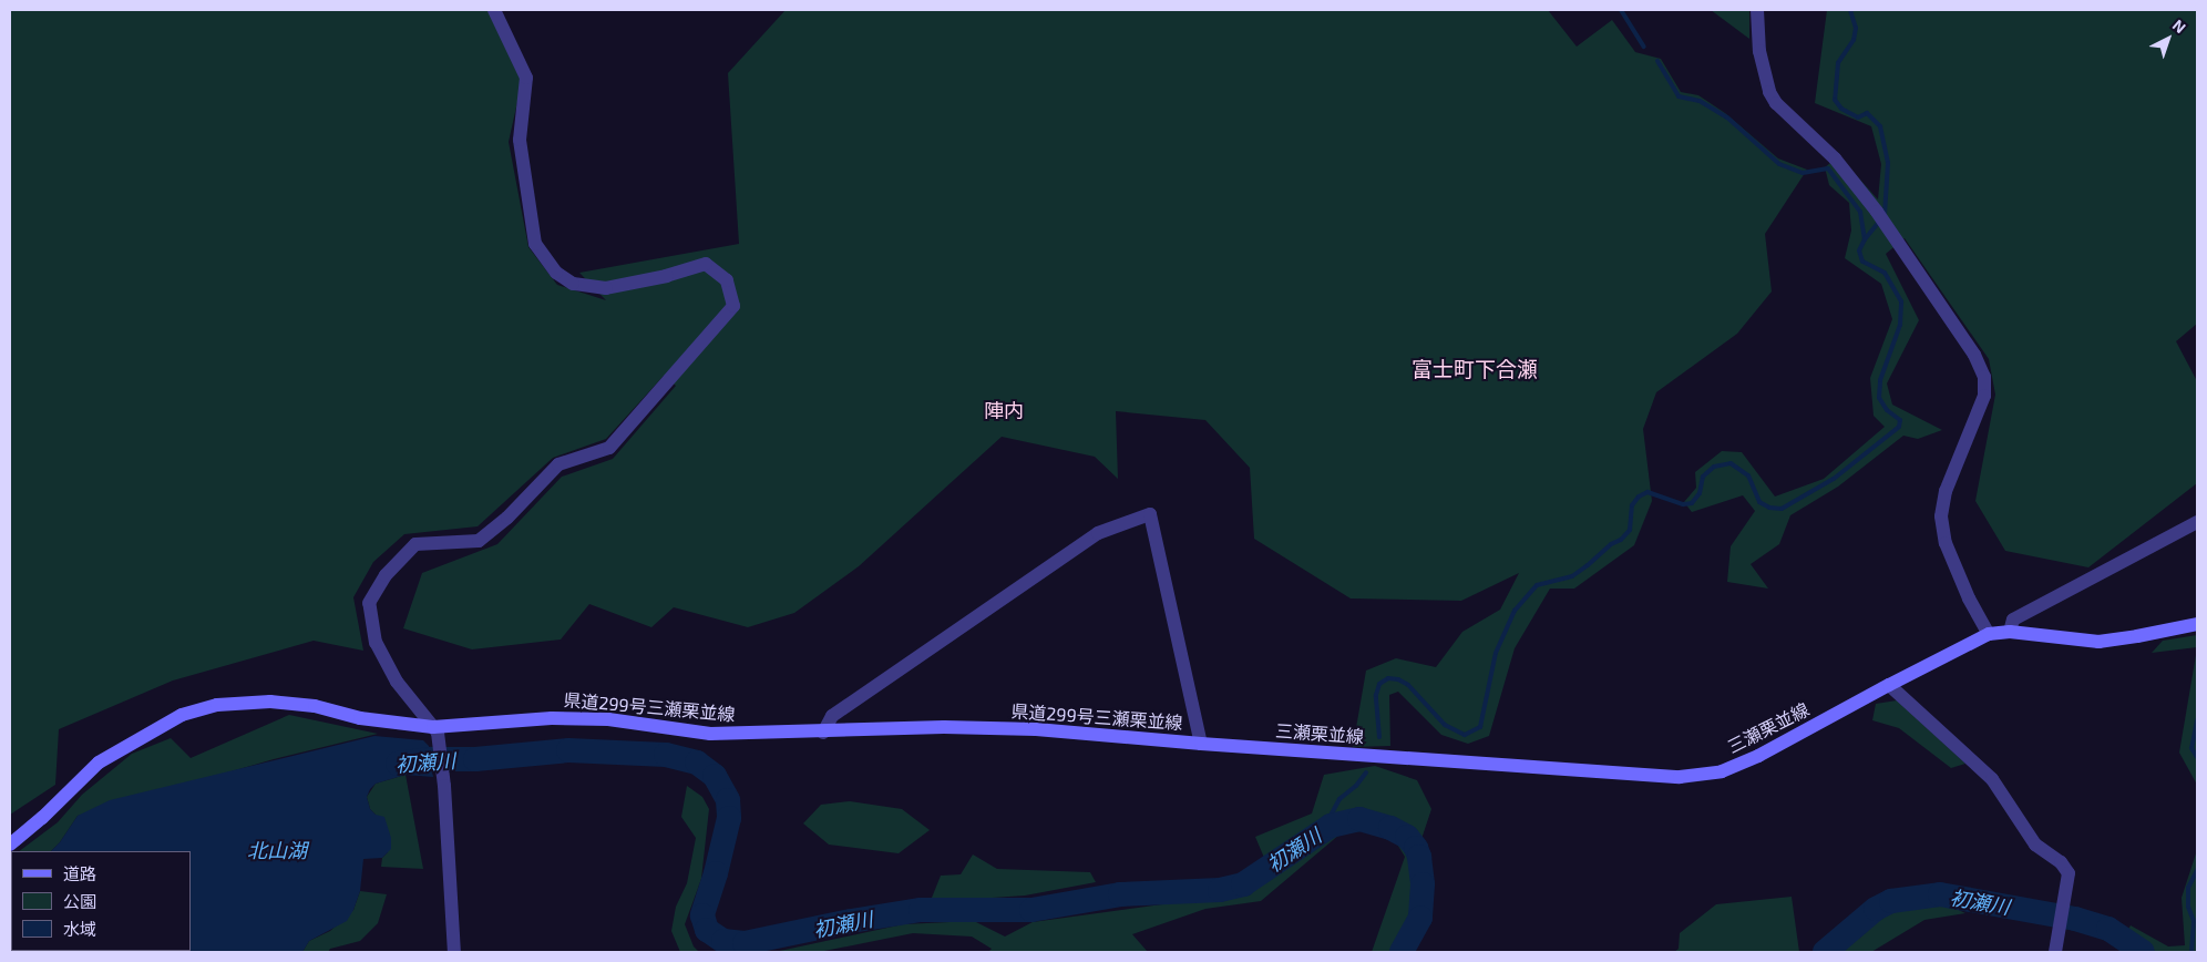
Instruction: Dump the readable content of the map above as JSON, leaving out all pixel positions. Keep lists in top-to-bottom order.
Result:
{
  "streets": {
    "main road": ["県道299号三瀬栗並線", "三瀬栗並線"]
  },
  "crossings": [
    ["県道299号三瀬栗並線", "三瀬栗並線"]
  ],
  "districts": ["富士町下合瀬", "陣内"],
  "water": ["初瀬川", "北山湖"],
  "legend": ["道路", "公園", "水域"],
  "north": "top right"
}
